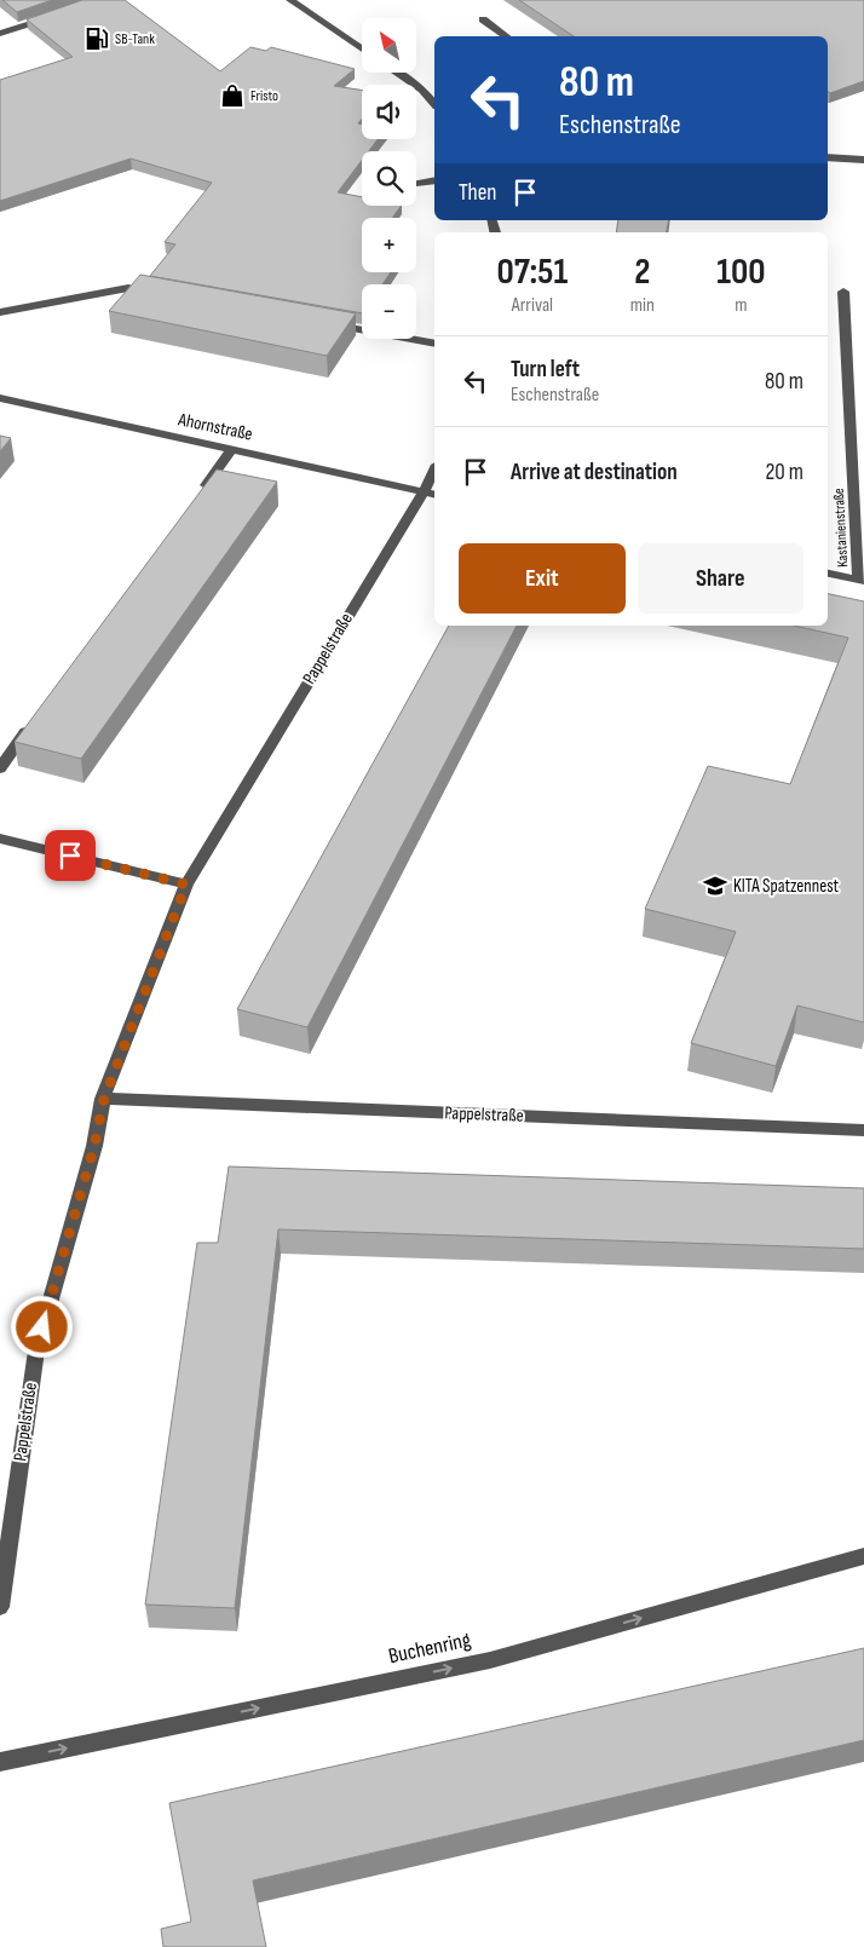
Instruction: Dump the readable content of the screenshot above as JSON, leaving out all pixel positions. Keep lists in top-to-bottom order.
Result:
{
  "streets": {
    "street": [
      "Ahornstraße",
      "Kastanienstraße",
      "Pappelstraße",
      "Buchenring"
    ]
  },
  "crossings": [
    ["Ahornstraße", "Pappelstraße"]
  ],
  "one_way": ["Buchenring"],
  "places": {
    "fuel station": ["SB-Tank"],
    "shop": ["Fristo"],
    "school or university": ["KITA Spatzennest"]
  },
  "north": "top left",
  "page": {
    "map_buttons": ["+", "−"],
    "turn": ["80 m", "Eschenstraße"],
    "then": "Then",
    "eta": [
      "07:51",
      "Arrival",
      "2",
      "min",
      "100",
      "m"
    ],
    "list": [
      {
        "name": "Turn left",
        "note": "Eschenstraße",
        "value": "80 m"
      },
      {
        "name": "Arrive at destination",
        "value": "20 m"
      }
    ],
    "buttons": ["Exit", "Share"]
  }
}
